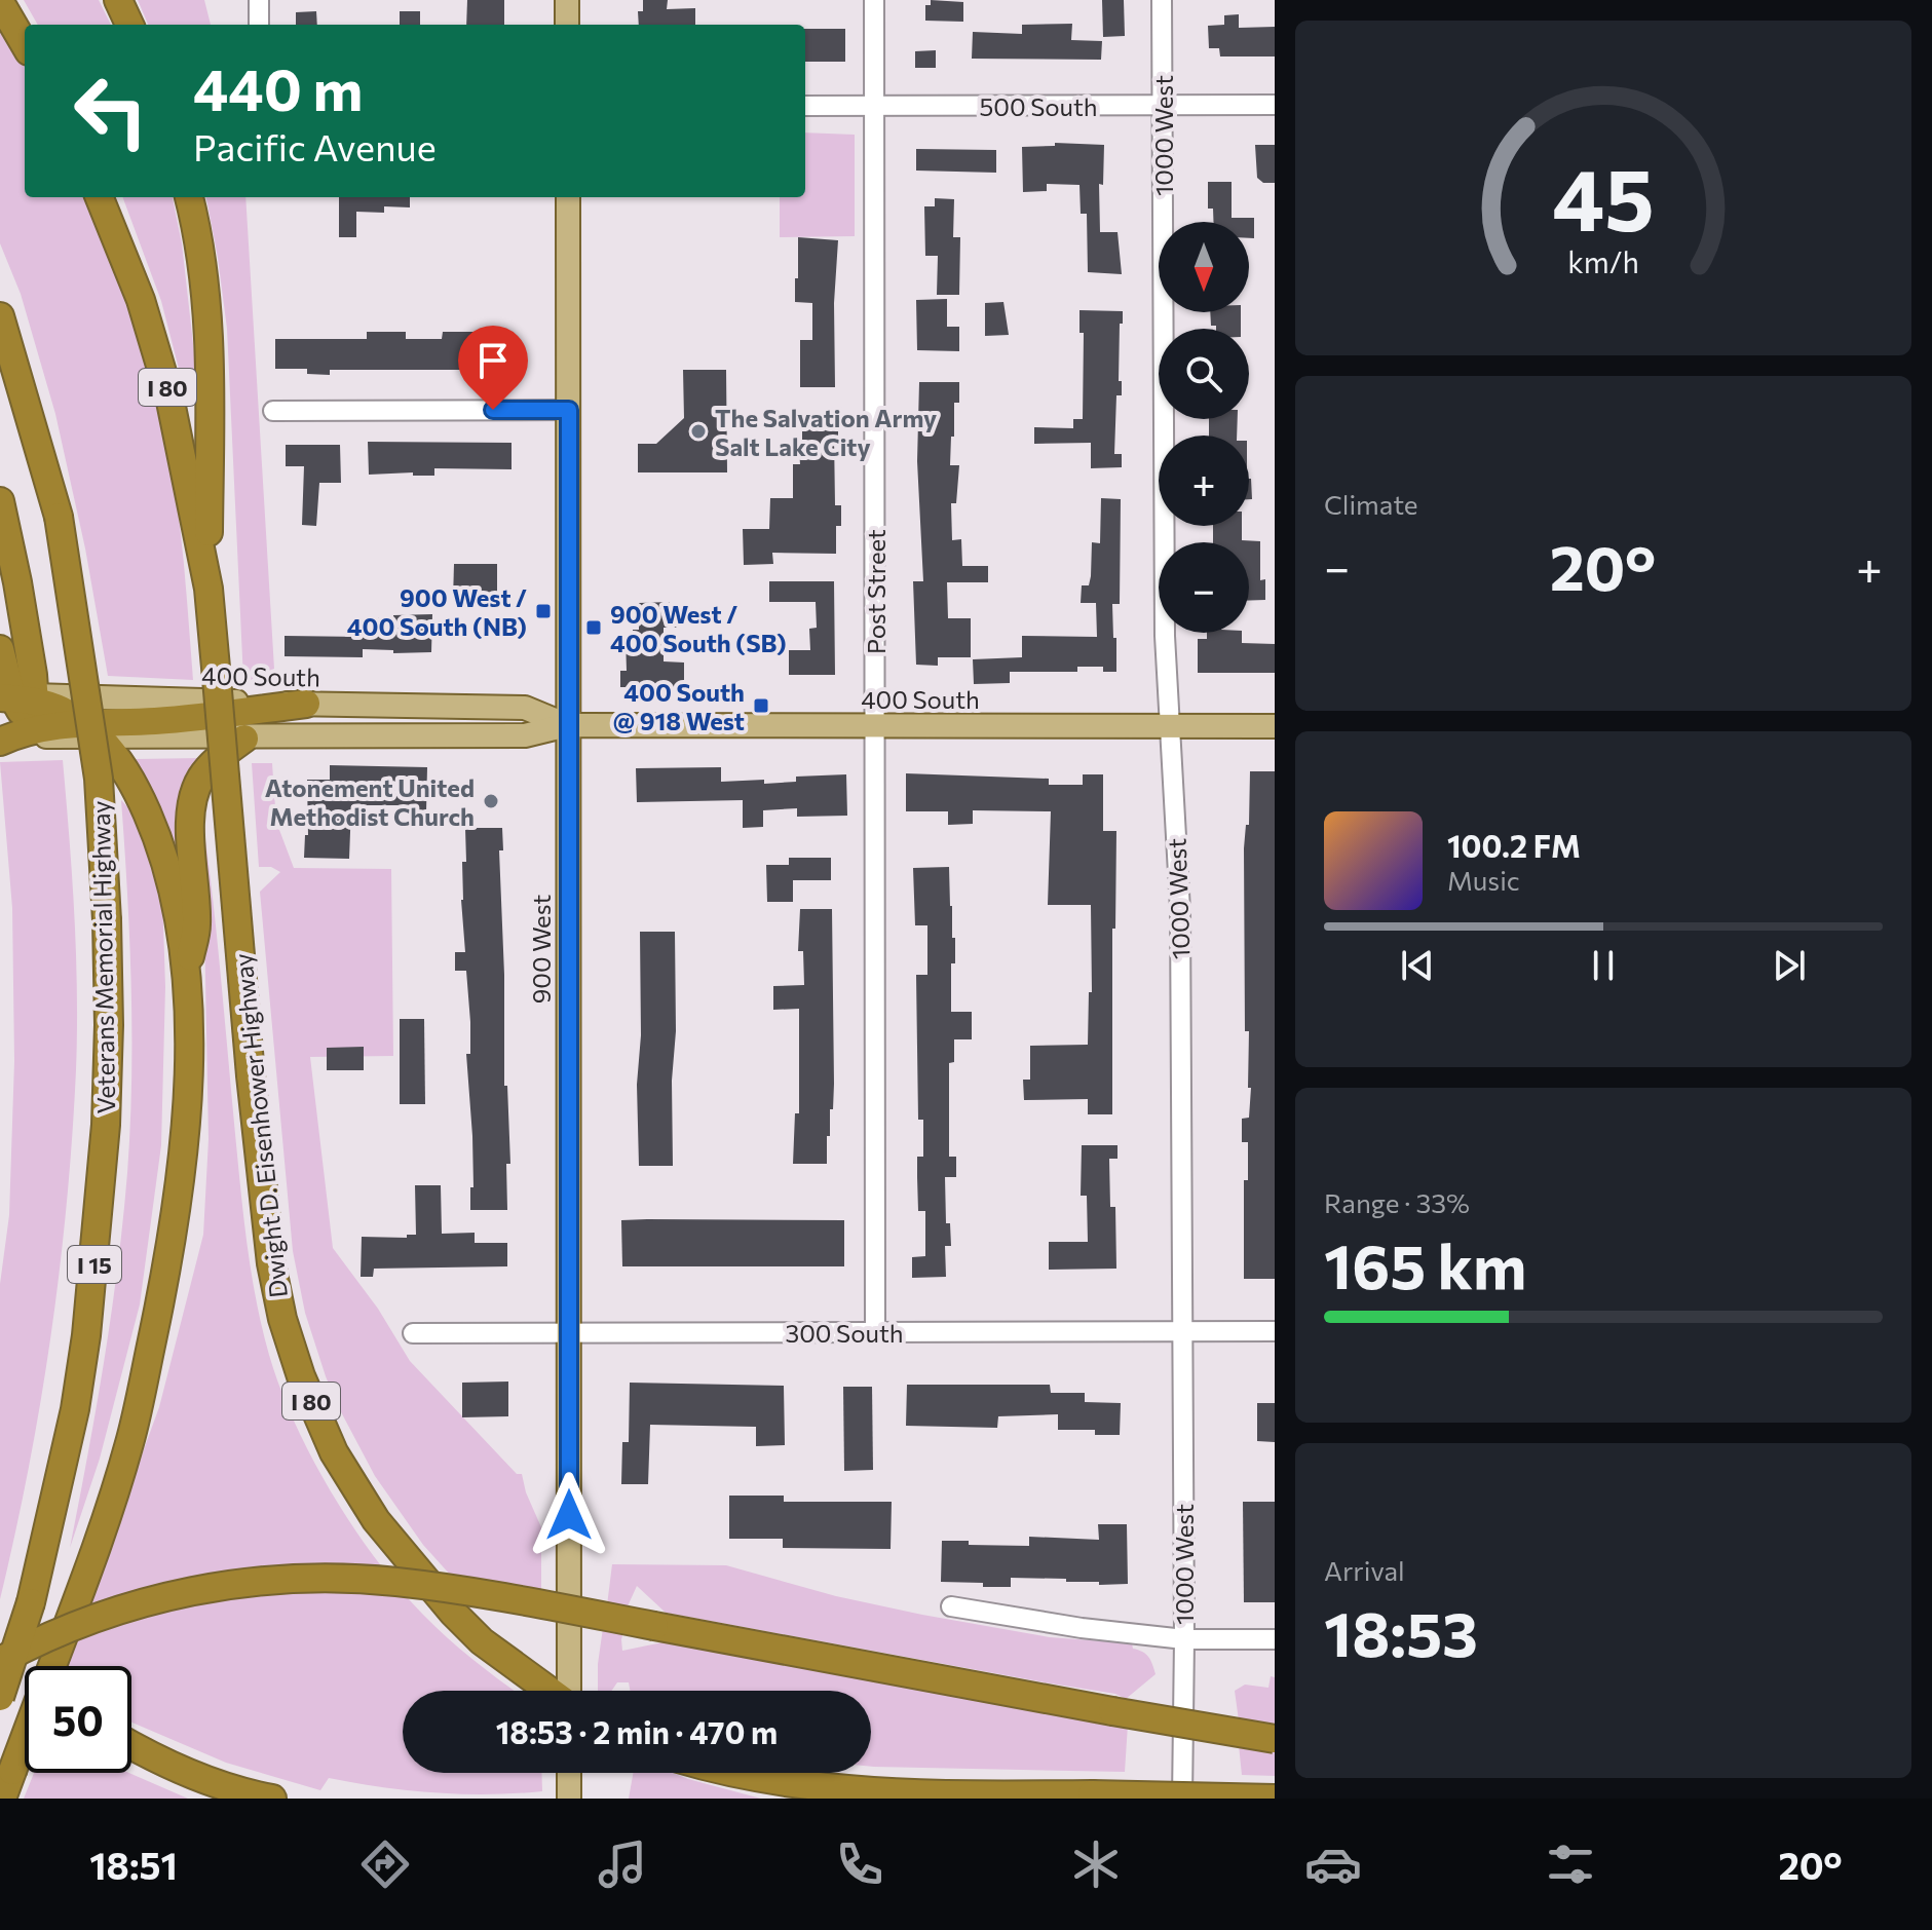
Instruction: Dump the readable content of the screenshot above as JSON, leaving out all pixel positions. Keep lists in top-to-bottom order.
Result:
{
  "streets": {
    "highway": [
      "I 80",
      "Veterans Memorial Highway",
      "Dwight D. Eisenhower Highway",
      "I 15"
    ],
    "main road": ["400 South", "900 West"],
    "street": [
      "500 South",
      "1000 West",
      "Post Street",
      "300 South"
    ]
  },
  "crossings": [
    ["500 South", "1000 West"],
    ["500 South", "Post Street"],
    ["1000 West", "400 South"],
    ["1000 West", "300 South"],
    ["I 80", "Dwight D. Eisenhower Highway"],
    ["Post Street", "400 South"],
    ["Post Street", "300 South"],
    ["400 South", "900 West"],
    ["900 West", "300 South"]
  ],
  "places": {
    "other": ["The Salvation Army Salt Lake City", "Atonement United Methodist Church"],
    "transit": ["900 West / 400 South (NB)", "900 West / 400 South (SB)", "400 South @ 918 West"]
  },
  "north": "bottom",
  "page": {
    "turn": ["440 m", "Pacific Avenue"],
    "map_buttons": ["+", "−"],
    "tile": [
      "Climate",
      ["Range · 33%", "165 km"],
      ["Arrival", "18:53"]
    ],
    "heat": ["−", "20°", "+"],
    "song": ["100.2 FM", "Music"],
    "limit": "50",
    "trip": "18:53 · 2 min · 470 m",
    "tabs": ["18:51", "20°"],
    "gauge": ["45", "km/h"]
  }
}
